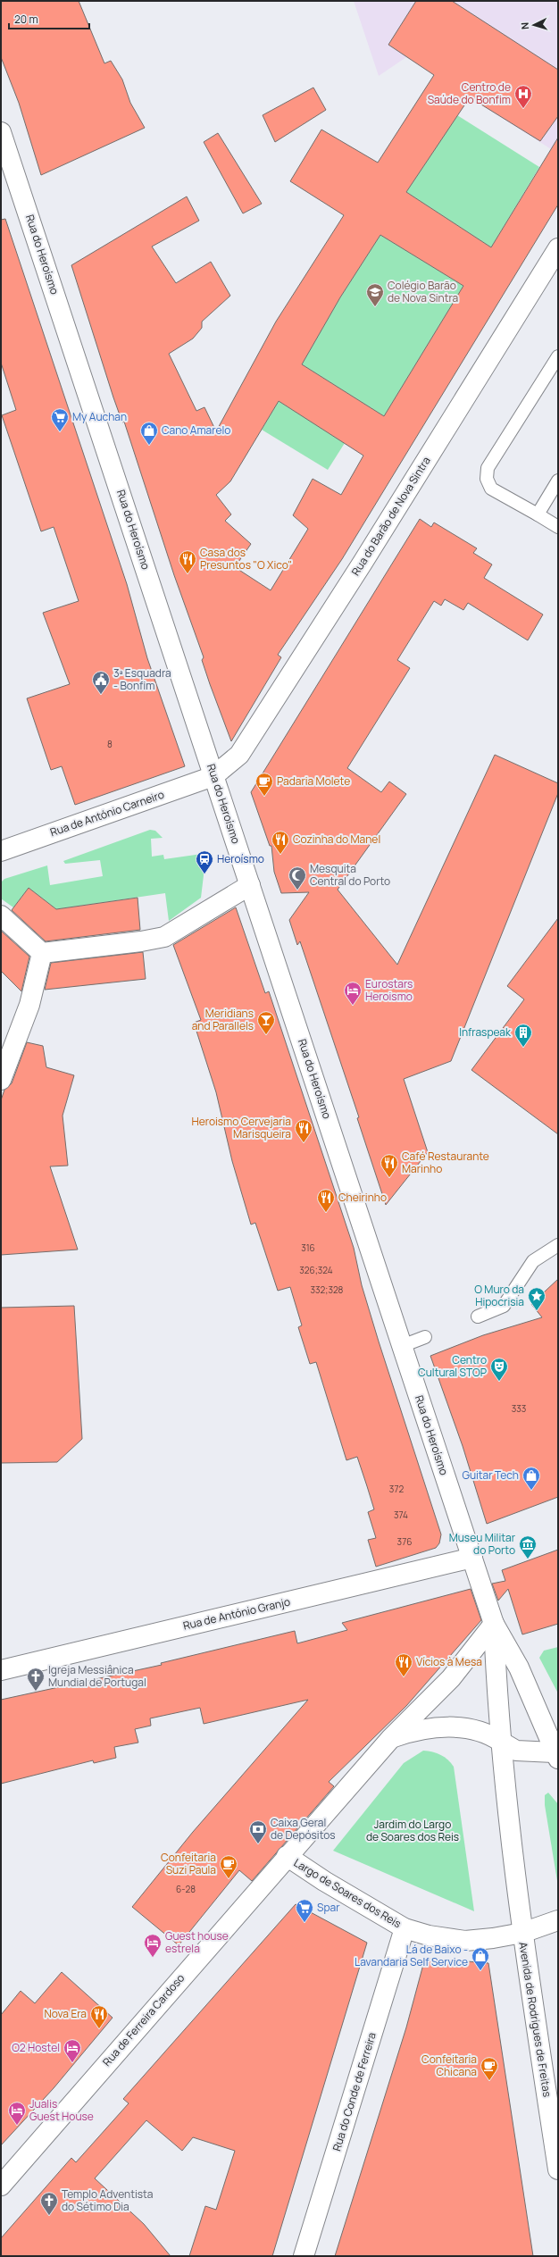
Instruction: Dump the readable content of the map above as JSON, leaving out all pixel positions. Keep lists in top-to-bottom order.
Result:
{
  "streets": {
    "street": [
      "Rua do Heroísmo",
      "Rua do Barão de Nova Sintra",
      "Rua de António Carneiro",
      "Rua de António Granjo",
      "Largo de Soares dos Reis",
      "Avenida de Rodrigues de Freitas",
      "Rua de Ferreira Cardoso",
      "Rua do Conde de Ferreira"
    ]
  },
  "crossings": [
    ["Rua do Heroísmo", "Rua do Barão de Nova Sintra"],
    ["Rua do Heroísmo", "Rua de António Carneiro"],
    ["Rua do Heroísmo", "Rua de António Granjo"],
    ["Rua do Barão de Nova Sintra", "Rua de António Carneiro"],
    ["Largo de Soares dos Reis", "Avenida de Rodrigues de Freitas"],
    ["Largo de Soares dos Reis", "Rua de Ferreira Cardoso"],
    ["Largo de Soares dos Reis", "Rua do Conde de Ferreira"]
  ],
  "parks": ["Jardim do Largo de Soares dos Reis"],
  "places": {
    "hospital": ["Centro de Saúde do Bonfim"],
    "school or university": ["Colégio Barão de Nova Sintra"],
    "supermarket": ["My Auchan", "Spar"],
    "shop": ["Cano Amarelo", "Guitar Tech", "Lá de Baixo - Lavandaria Self Service"],
    "restaurant": [
      "Casa dos Presuntos \"O Xico\"",
      "Cozinha do Manel",
      "Heroismo Cervejaria Marisqueira",
      "Café Restaurante Marinho",
      "Cheirinho",
      "Vícios à Mesa",
      "Nova Era"
    ],
    "public building": ["3ª Esquadra - Bonfim"],
    "cafe": ["Padaria Molete", "Confeitaria Suzi Paula", "Confeitaria Chicana"],
    "station": ["Heroísmo"],
    "mosque": ["Mesquita Central do Porto"],
    "hotel": [
      "Eurostars Heroismo",
      "Guest house estrela",
      "O2 Hostel",
      "Jualis Guest House"
    ],
    "bar": ["Meridians and Parallels"],
    "building": ["Infraspeak"],
    "place": ["O Muro da Hipocrisia"],
    "theatre": ["Centro Cultural STOP"],
    "museum": ["Museu Militar do Porto"],
    "church": ["Igreja Messiânica Mundial de Portugal", "Templo Adventista do Sétimo Dia"],
    "bank": ["Caixa Geral de Depósitos"]
  },
  "house_numbers": [
    "8",
    "316",
    "326;324",
    "332;328",
    "333",
    "372",
    "374",
    "376",
    "6-28"
  ],
  "scale_bar": "20 m",
  "north": "left"
}
